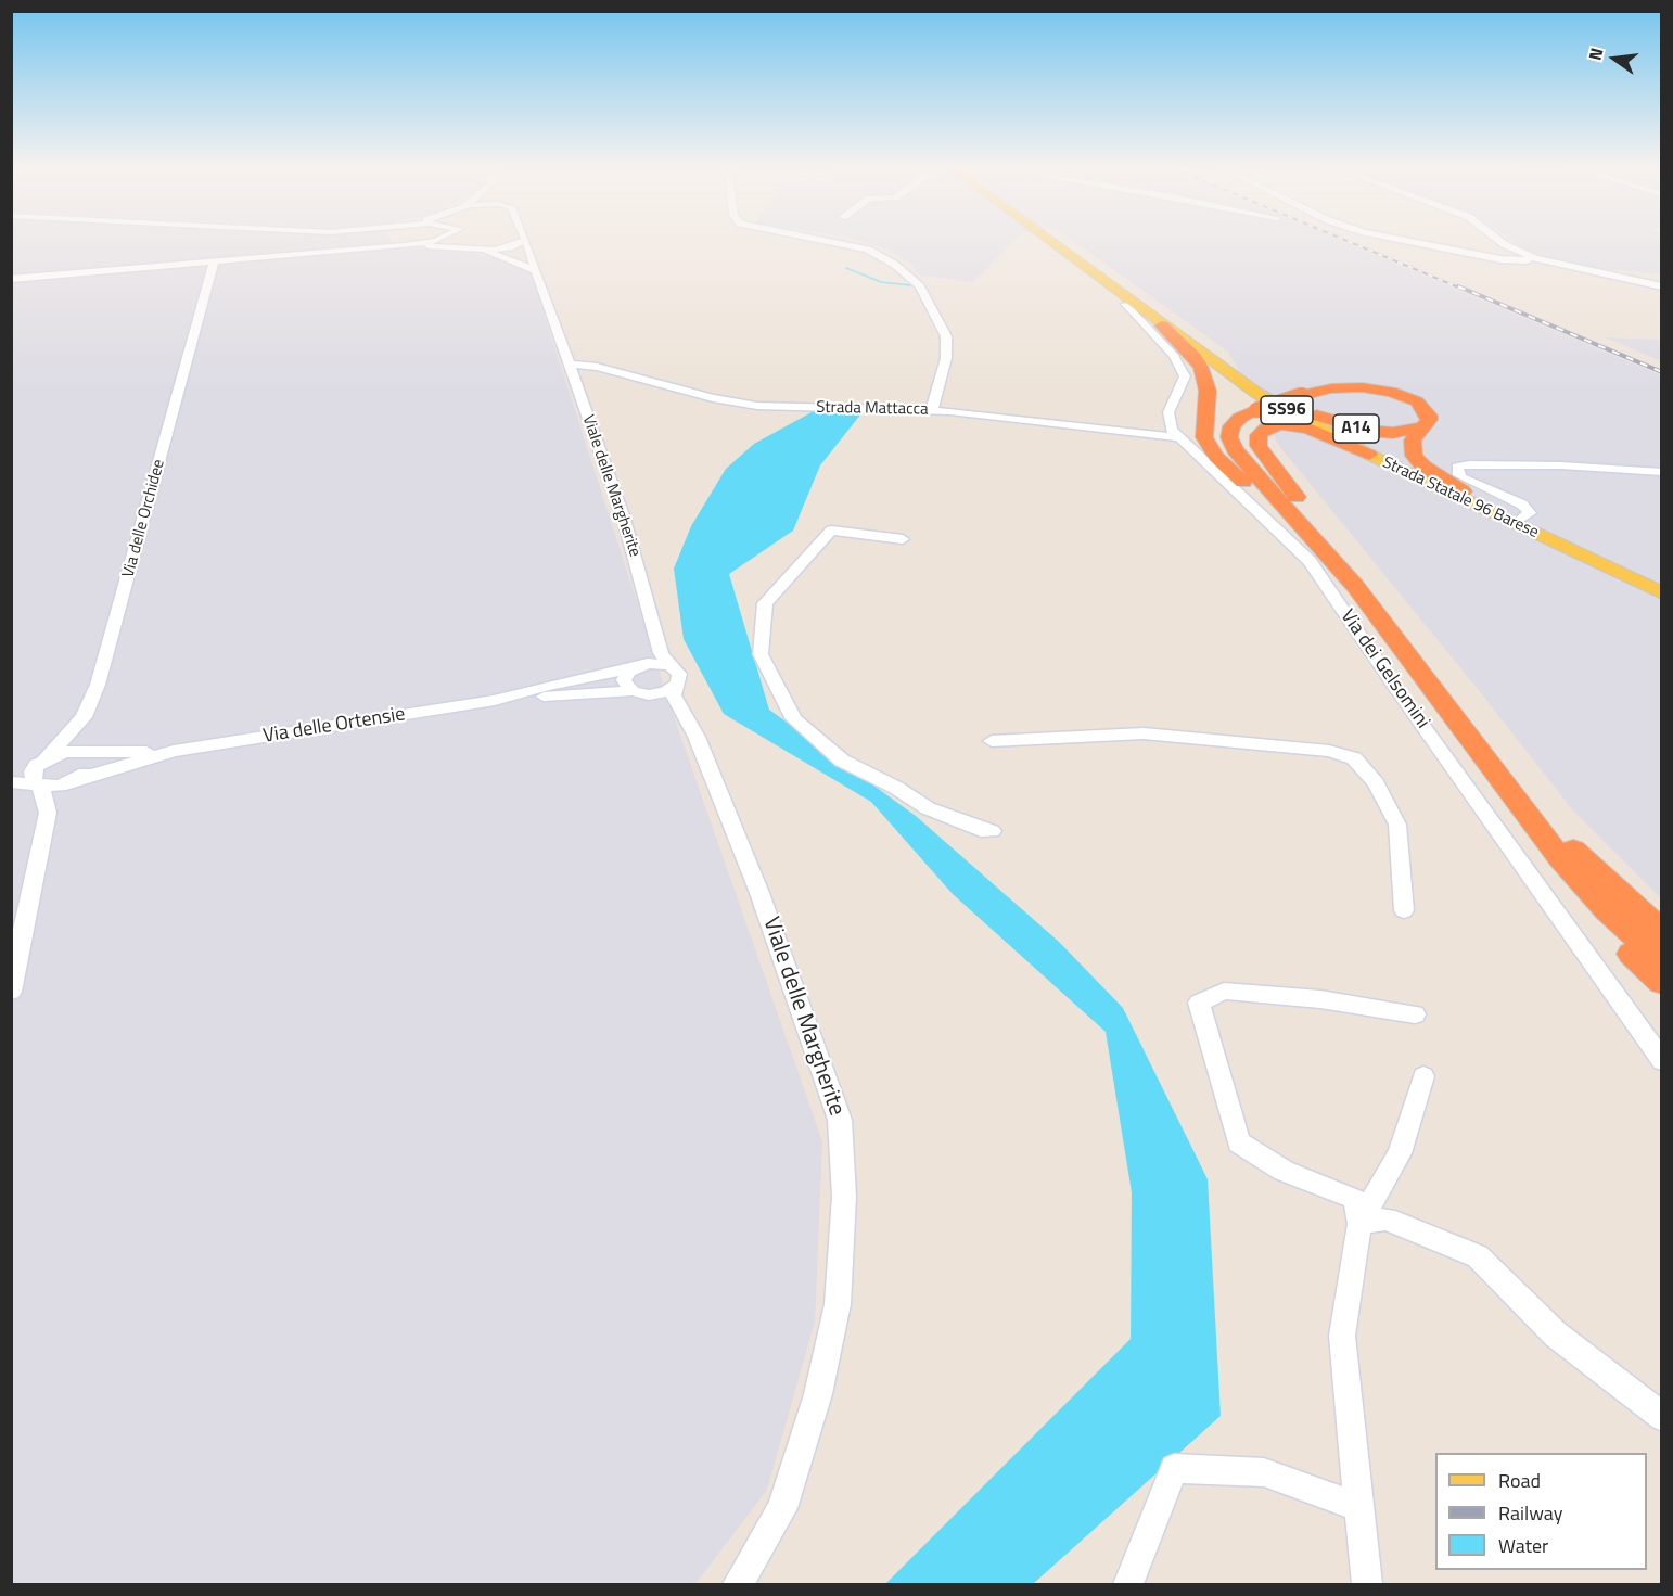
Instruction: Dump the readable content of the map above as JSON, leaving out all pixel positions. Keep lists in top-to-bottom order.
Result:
{
  "streets": {
    "highway": ["A14"],
    "main road": ["SS96", "Strada Statale 96 Barese"],
    "street": [
      "Strada Mattacca",
      "Viale delle Margherite",
      "Via delle Orchidee",
      "Via dei Gelsomini",
      "Via delle Ortensie"
    ]
  },
  "crossings": [
    ["Strada Mattacca", "Viale delle Margherite"],
    ["Strada Mattacca", "Via dei Gelsomini"],
    ["A14", "Strada Statale 96 Barese"],
    ["Viale delle Margherite", "Via delle Ortensie"]
  ],
  "legend": ["Road", "Railway", "Water"],
  "north": "left"
}
